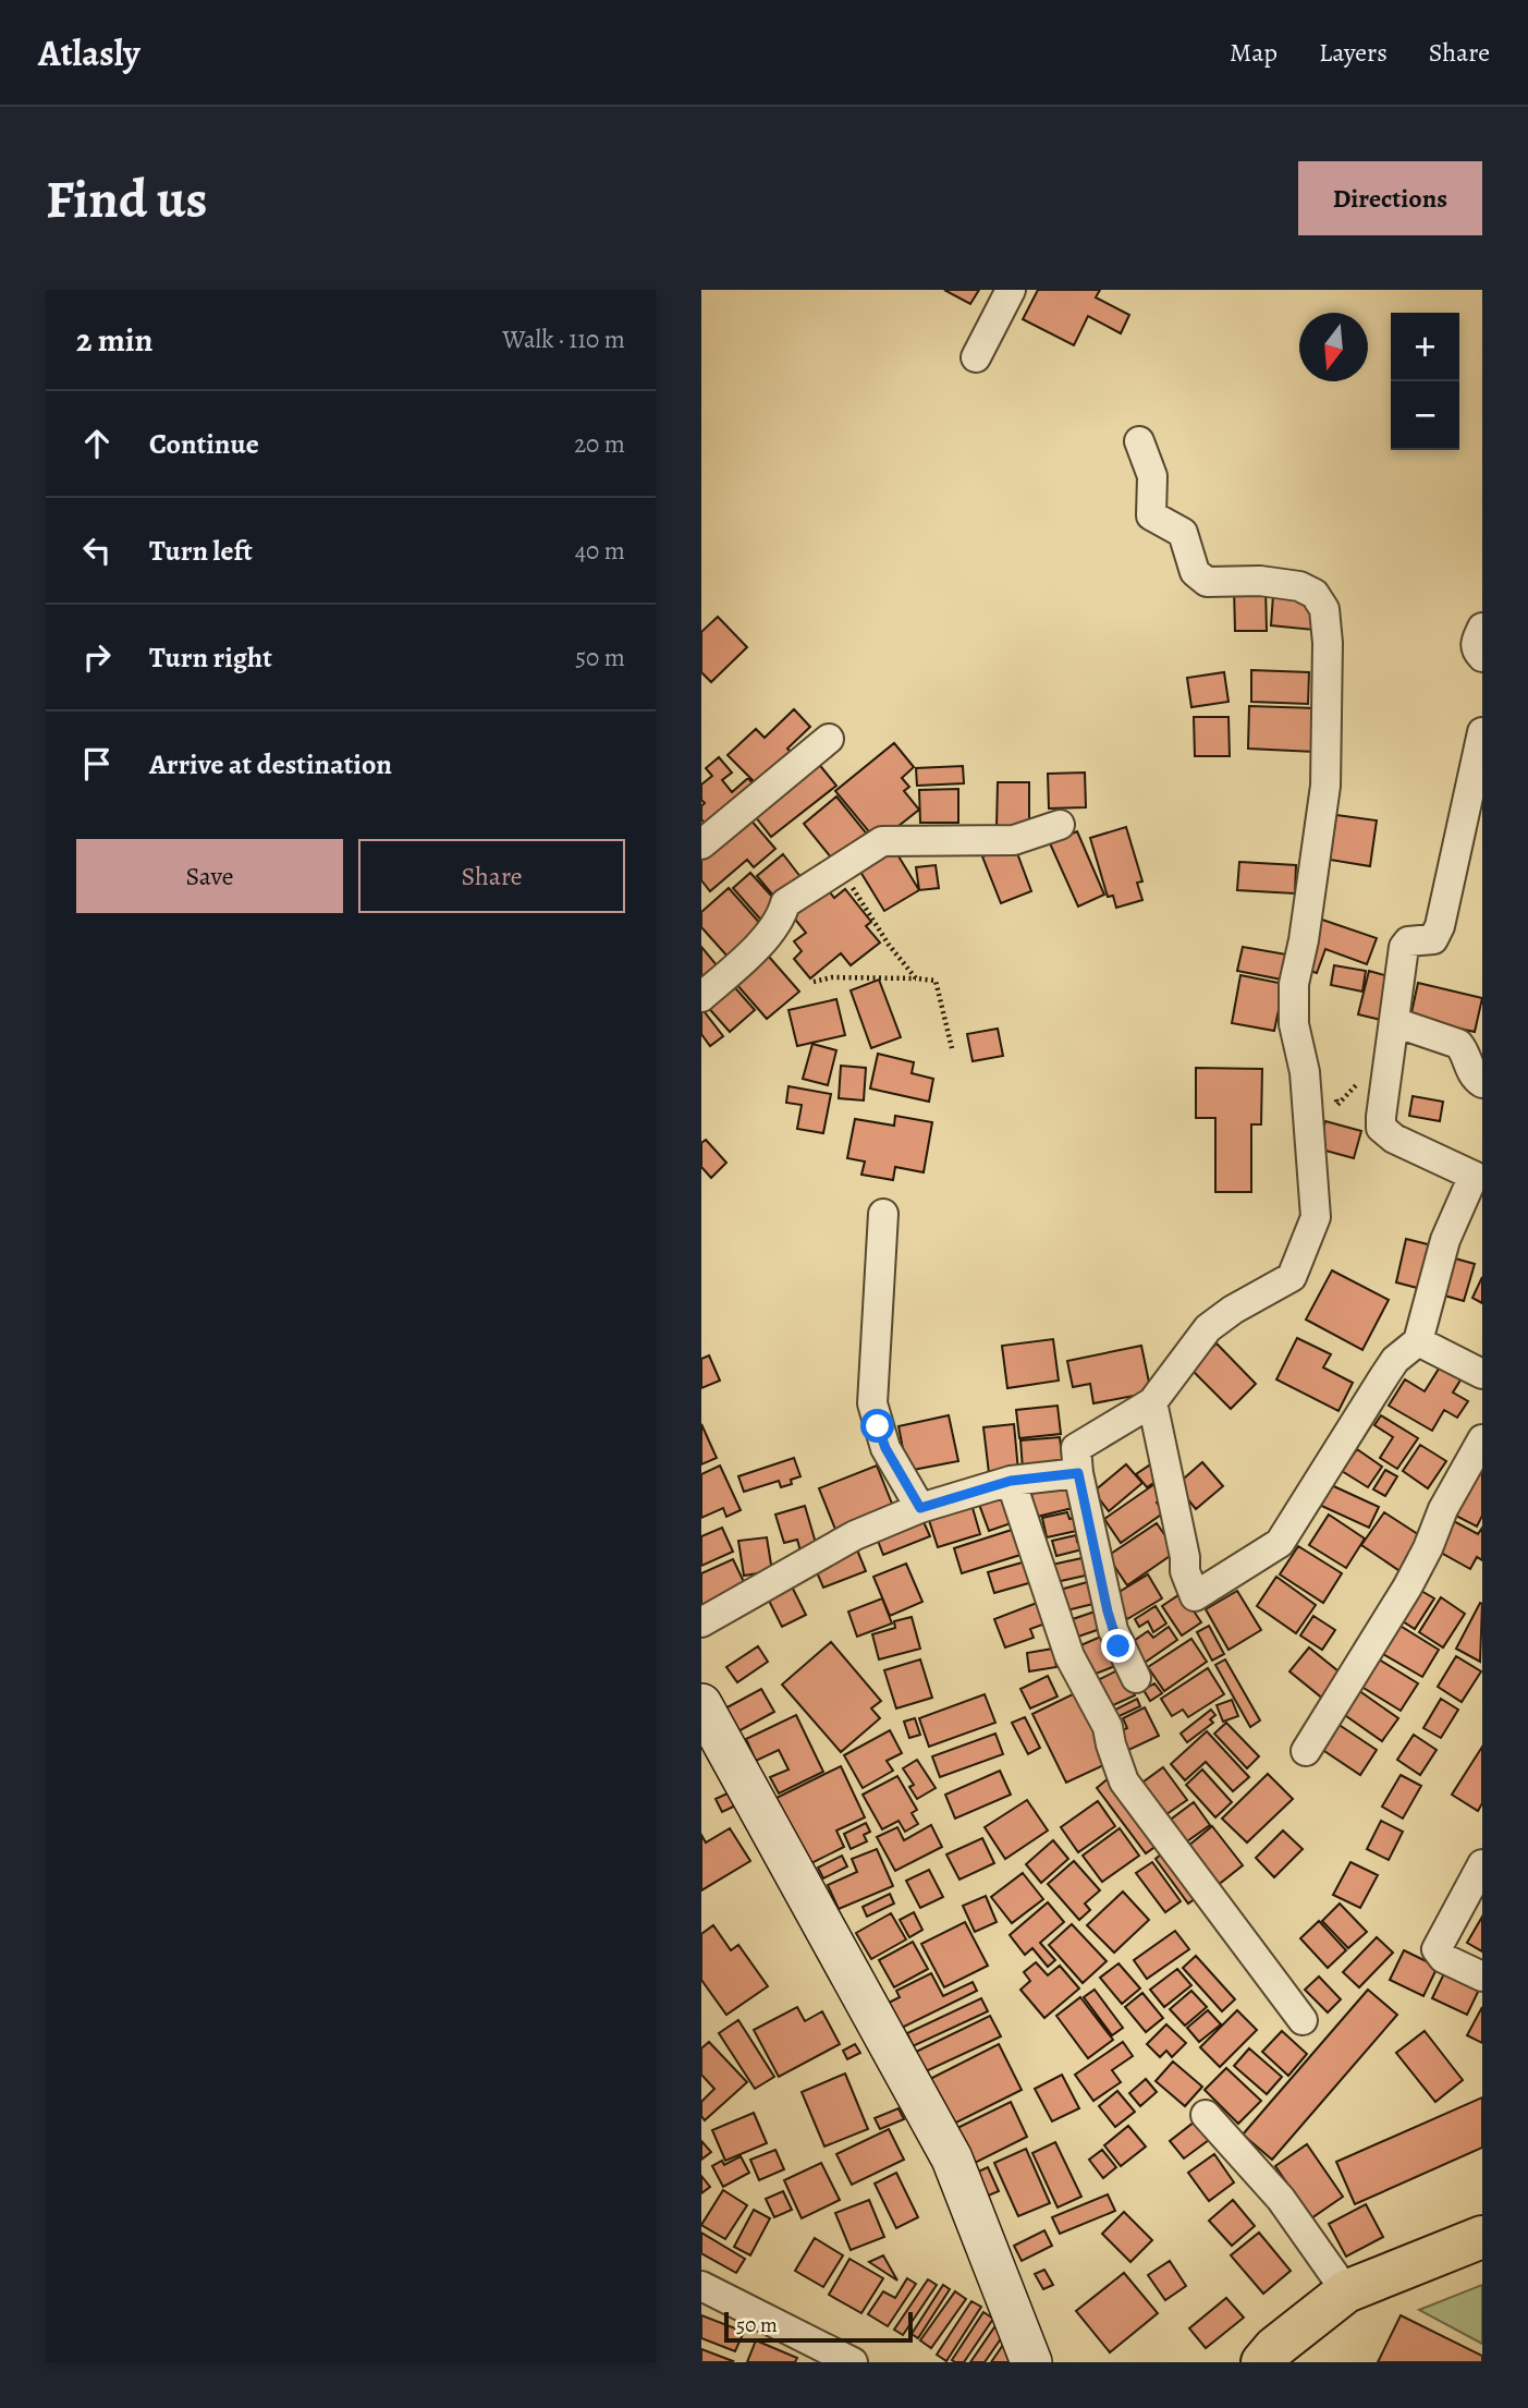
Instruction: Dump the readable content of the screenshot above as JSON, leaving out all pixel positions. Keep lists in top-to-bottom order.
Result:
{
  "scale_bar": "50 m",
  "north": "bottom",
  "page": {
    "header": "Atlasly",
    "nav": ["Map", "Layers", "Share"],
    "buttons": [
      "Directions",
      ["Save", "Share"]
    ],
    "title": "Find us",
    "heading": ["2 min", "Walk · 110 m"],
    "map_buttons": ["+", "−"],
    "list": [
      ["Continue", "20 m"],
      ["Turn left", "40 m"],
      ["Turn right", "50 m"],
      "Arrive at destination"
    ],
    "scale": "50 m"
  }
}
